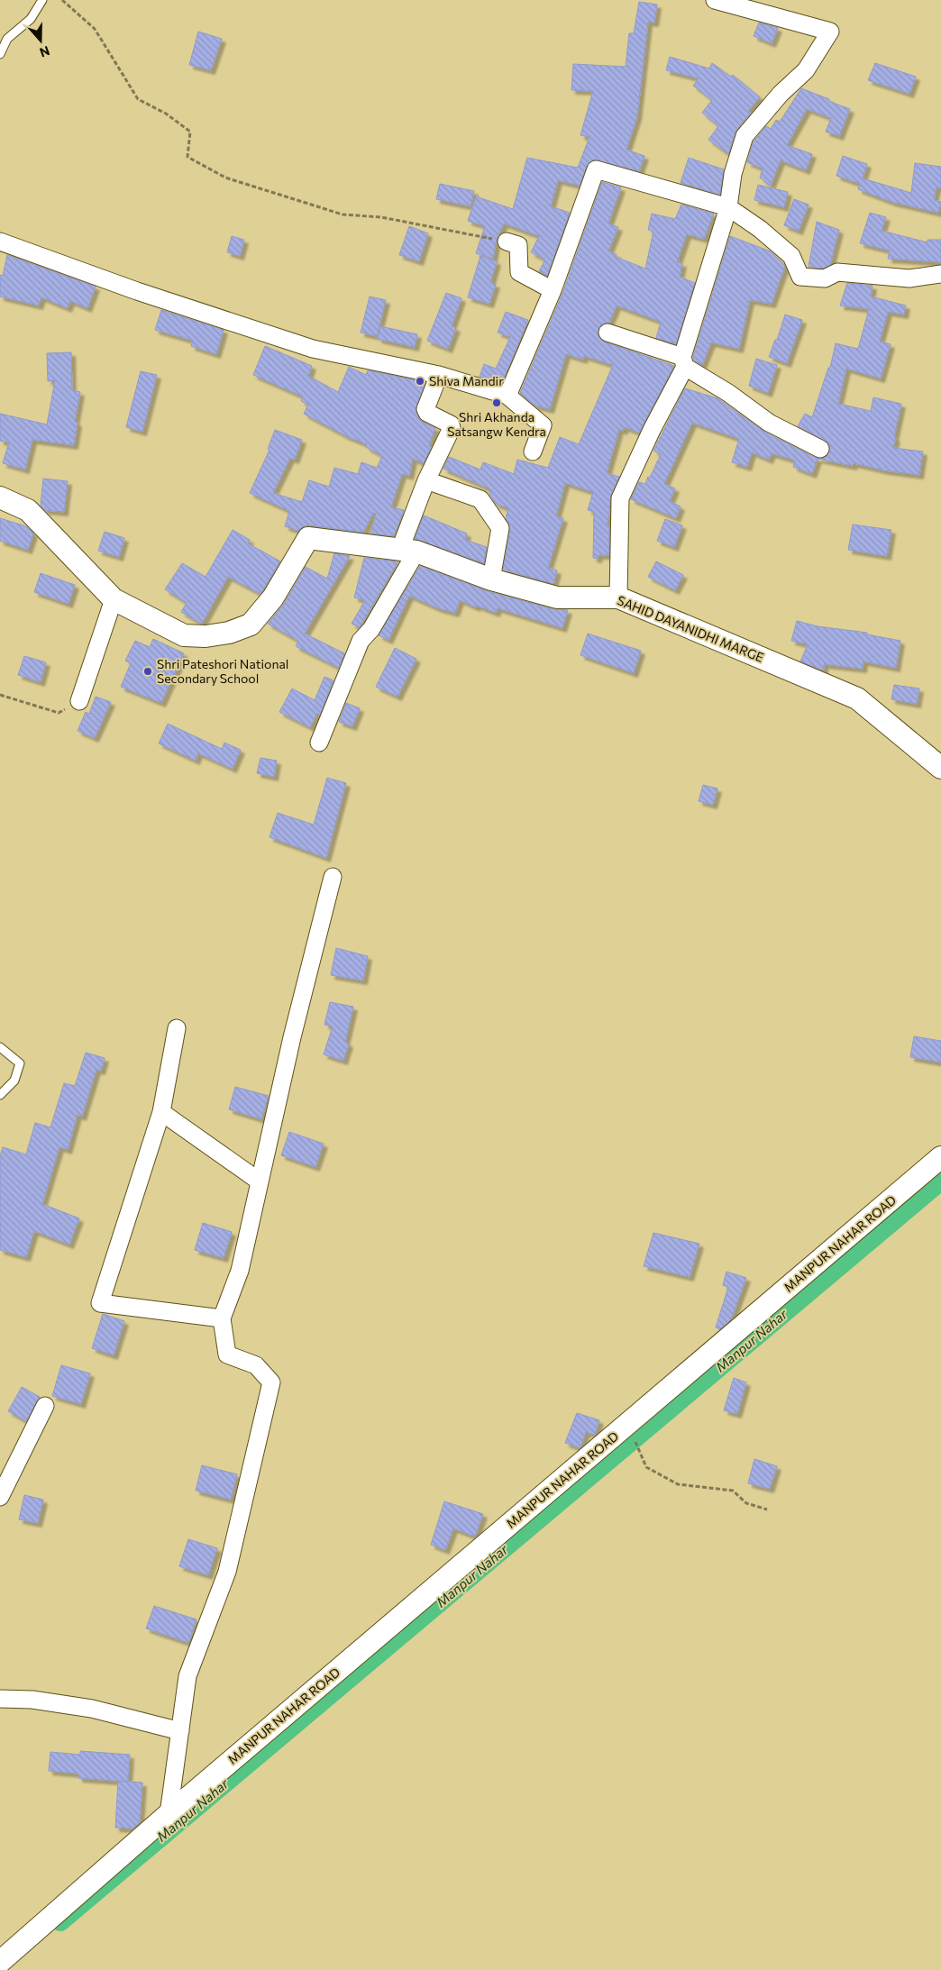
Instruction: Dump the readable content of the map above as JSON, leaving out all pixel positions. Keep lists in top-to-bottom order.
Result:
{
  "streets": {
    "street": ["SAHID DAYANIDHI MARGE", "MANPUR NAHAR ROAD"]
  },
  "water": ["Manpur Nahar"],
  "places": ["Shiva Mandir", "Shri Akhanda Satsangw Kendra", "Shri Pateshori National Secondary School"],
  "north": "bottom"
}
